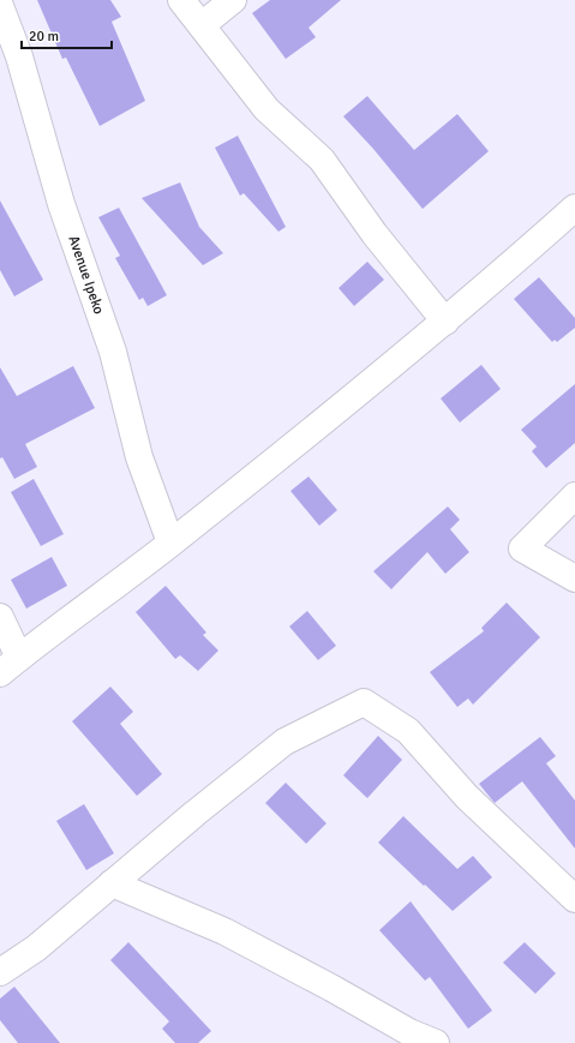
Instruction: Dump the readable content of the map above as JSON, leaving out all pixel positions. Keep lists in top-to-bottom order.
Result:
{
  "streets": {
    "street": ["Avenue Ipeko"]
  },
  "scale_bar": "20 m"
}
